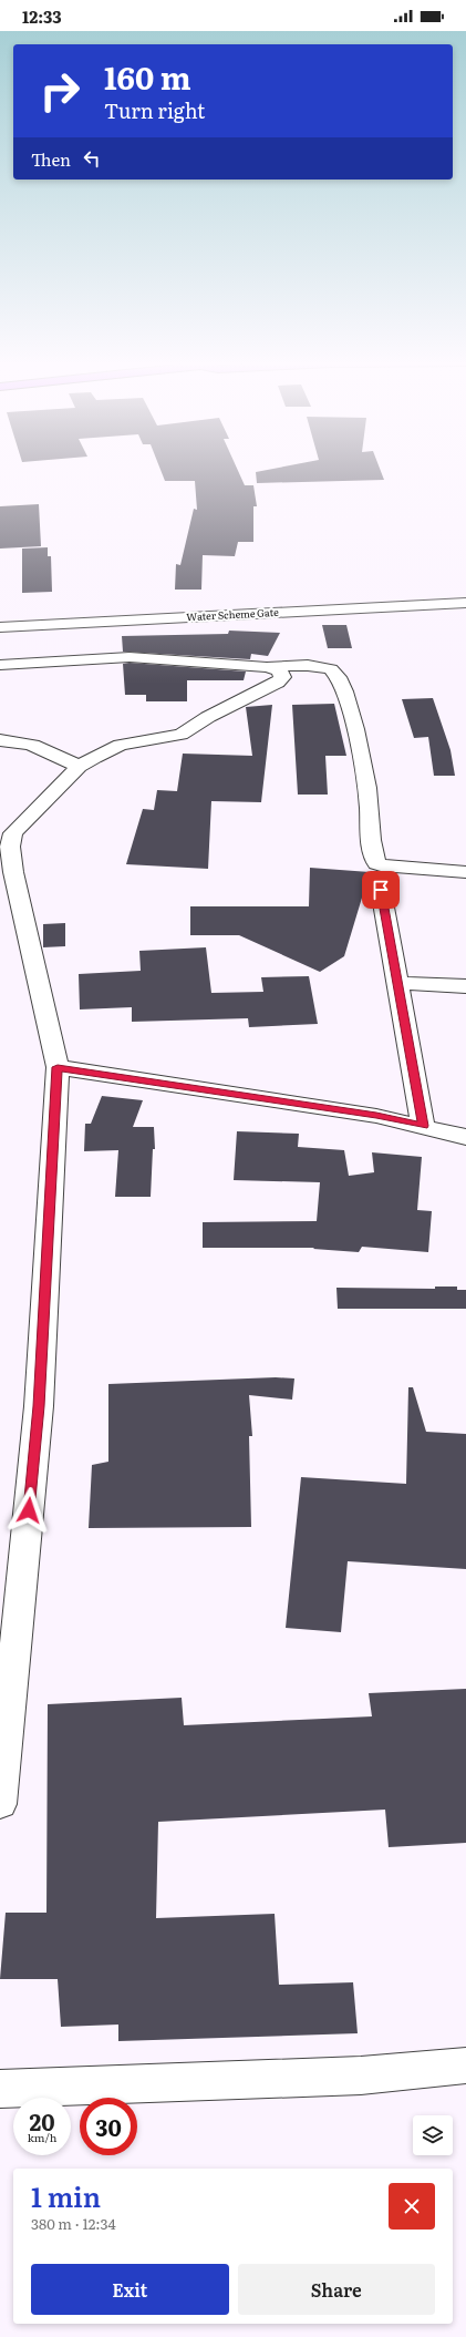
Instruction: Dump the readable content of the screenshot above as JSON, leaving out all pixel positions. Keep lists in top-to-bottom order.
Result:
{
  "streets": {
    "street": ["Water Scheme Gate"]
  },
  "page": {
    "status": "12:33",
    "turn": ["160 m", "Turn right"],
    "then": "Then",
    "speed": "20 km/h",
    "limit": "30",
    "heading": ["1 min", "380 m · 12:34"],
    "buttons": ["Exit", "Share"]
  }
}
